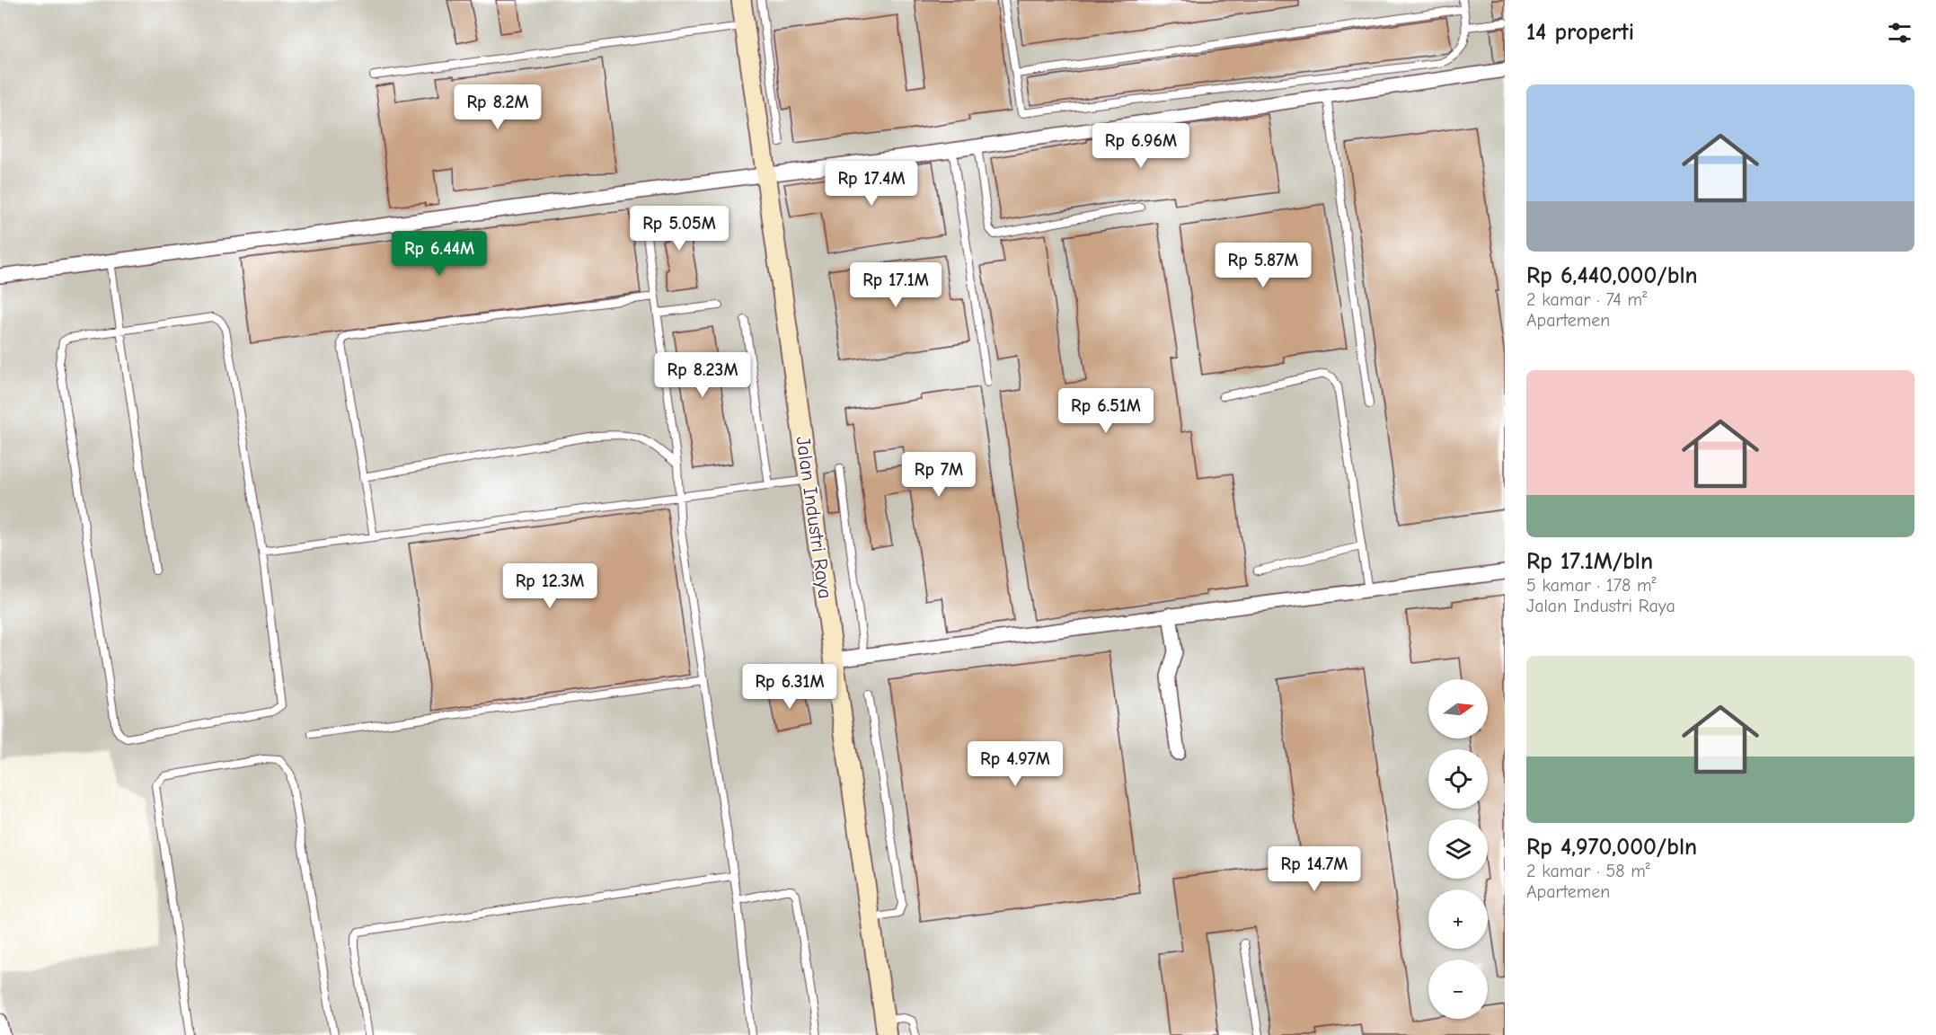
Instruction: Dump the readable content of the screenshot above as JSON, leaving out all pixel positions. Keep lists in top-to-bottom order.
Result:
{
  "streets": {
    "street": ["Jalan Industri Raya"]
  },
  "north": "right",
  "page": {
    "heading": "14 properti",
    "list": [
      {
        "name": "Rp 6,440,000/bln",
        "note": "2 kamar · 74 m² · Apartemen"
      },
      {
        "name": "Rp 17.1M/bln",
        "note": "5 kamar · 178 m² · Jalan Industri Raya"
      },
      {
        "name": "Rp 4,970,000/bln",
        "note": "2 kamar · 58 m² · Apartemen"
      }
    ],
    "price": [
      "Rp 8.2M",
      "Rp 6.96M",
      "Rp 17.4M",
      "Rp 5.05M",
      "Rp 6.44M",
      "Rp 5.87M",
      "Rp 17.1M",
      "Rp 8.23M",
      "Rp 6.51M",
      "Rp 7M",
      "Rp 12.3M",
      "Rp 6.31M",
      "Rp 4.97M",
      "Rp 14.7M"
    ],
    "map_buttons": ["+", "−"]
  }
}
